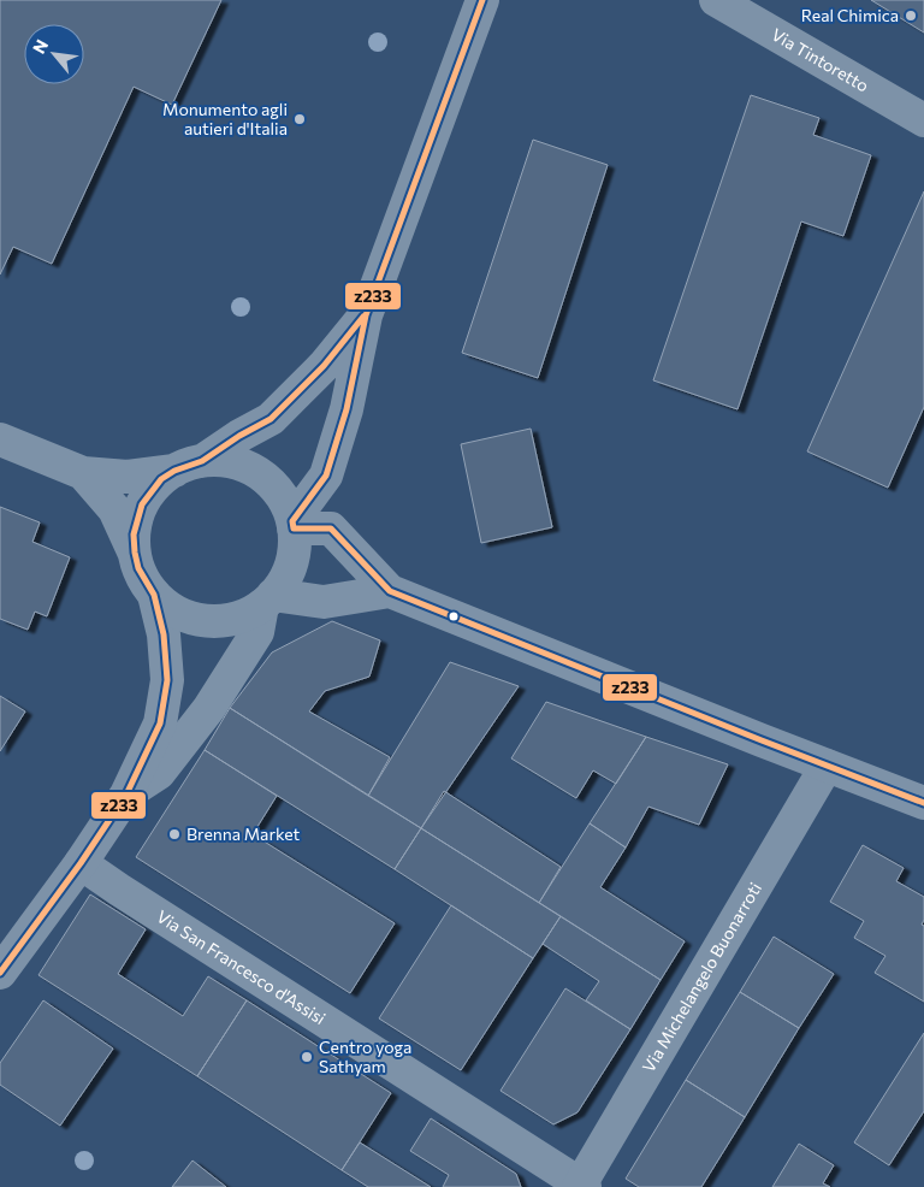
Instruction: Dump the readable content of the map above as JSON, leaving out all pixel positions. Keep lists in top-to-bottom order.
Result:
{
  "streets": {
    "street": ["Via Tintoretto", "Via San Francesco d'Assisi", "Via Michelangelo Buonarroti"]
  },
  "crossings": [
    ["Via San Francesco d'Assisi", "Via Michelangelo Buonarroti"]
  ],
  "places": [
    "Real Chimica",
    "Monumento agli autieri d'Italia",
    "Brenna Market",
    "Centro yoga Sathyam"
  ],
  "lines": ["transit line z233"],
  "north": "top left"
}
